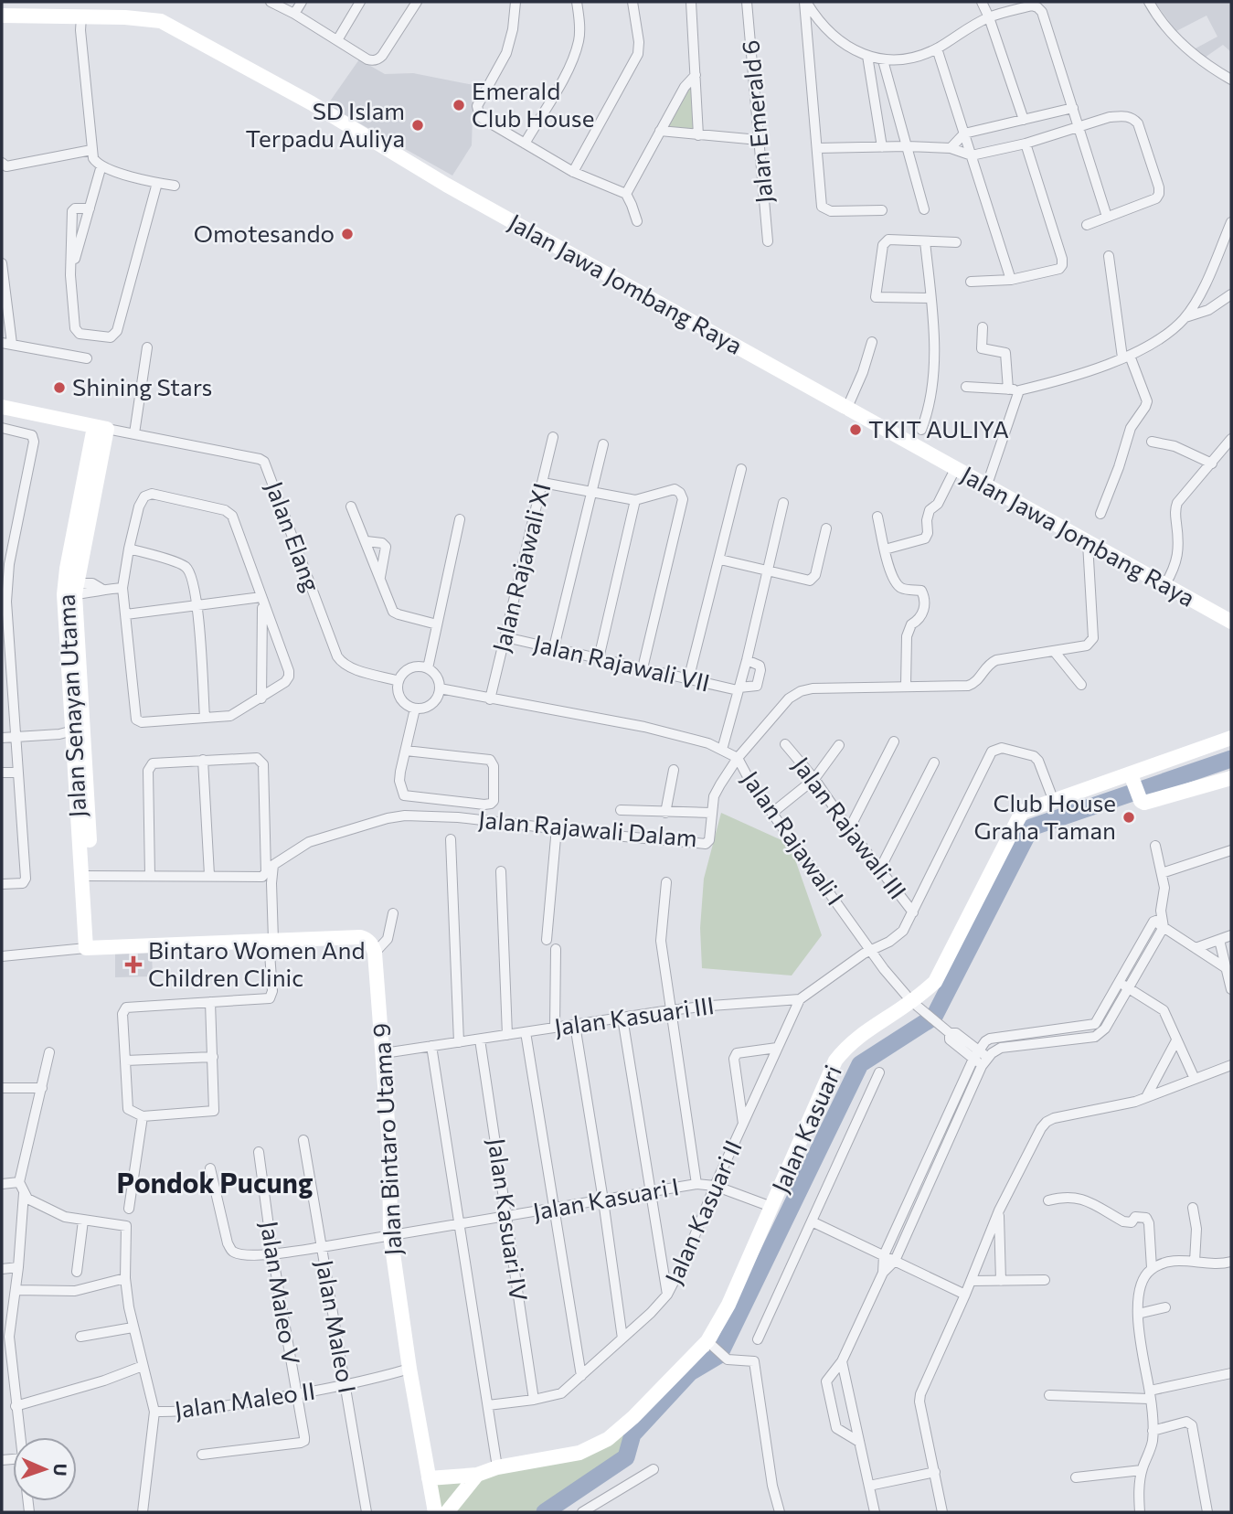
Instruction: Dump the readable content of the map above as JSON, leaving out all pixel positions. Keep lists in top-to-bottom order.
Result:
{
  "streets": {
    "main road": [
      "Jalan Jawa Jombang Raya",
      "Jalan Elang",
      "Jalan Senayan Utama",
      "Jalan Kasuari",
      "Jalan Bintaro Utama 9"
    ],
    "street": [
      "Jalan Emerald 6",
      "Jalan Rajawali XI",
      "Jalan Rajawali VII",
      "Jalan Rajawali III",
      "Jalan Rajawali Dalam",
      "Jalan Rajawali I",
      "Jalan Kasuari III",
      "Jalan Kasuari I",
      "Jalan Kasuari II",
      "Jalan Kasuari IV",
      "Jalan Maleo V",
      "Jalan Maleo I",
      "Jalan Maleo II"
    ]
  },
  "crossings": [
    ["Jalan Jawa Jombang Raya", "Jalan Rajawali Dalam"],
    ["Jalan Elang", "Jalan Senayan Utama"],
    ["Jalan Elang", "Jalan Rajawali I"],
    ["Jalan Rajawali XI", "Jalan Rajawali VII"],
    ["Jalan Rajawali XI", "Jalan Rajawali I"],
    ["Jalan Rajawali Dalam", "Jalan Rajawali I"],
    ["Jalan Rajawali I", "Jalan Kasuari"],
    ["Jalan Kasuari III", "Jalan Bintaro Utama 9"],
    ["Jalan Kasuari III", "Jalan Kasuari II"],
    ["Jalan Kasuari III", "Jalan Kasuari IV"],
    ["Jalan Kasuari", "Jalan Bintaro Utama 9"],
    ["Jalan Kasuari", "Jalan Kasuari I"],
    ["Jalan Kasuari", "Jalan Kasuari II"],
    ["Jalan Bintaro Utama 9", "Jalan Kasuari I"],
    ["Jalan Bintaro Utama 9", "Jalan Maleo II"],
    ["Jalan Kasuari I", "Jalan Kasuari II"],
    ["Jalan Kasuari I", "Jalan Kasuari IV"],
    ["Jalan Kasuari I", "Jalan Maleo V"],
    ["Jalan Kasuari I", "Jalan Maleo I"],
    ["Jalan Kasuari II", "Jalan Kasuari IV"],
    ["Jalan Maleo V", "Jalan Maleo II"],
    ["Jalan Maleo I", "Jalan Maleo II"]
  ],
  "districts": ["Pondok Pucung"],
  "places": {
    "other": [
      "Emerald Club House",
      "SD Islam Terpadu Auliya",
      "Omotesando",
      "Shining Stars",
      "TKIT AULIYA",
      "Club House Graha Taman"
    ],
    "health": ["Bintaro Women And Children Clinic"]
  },
  "north": "right"
}
